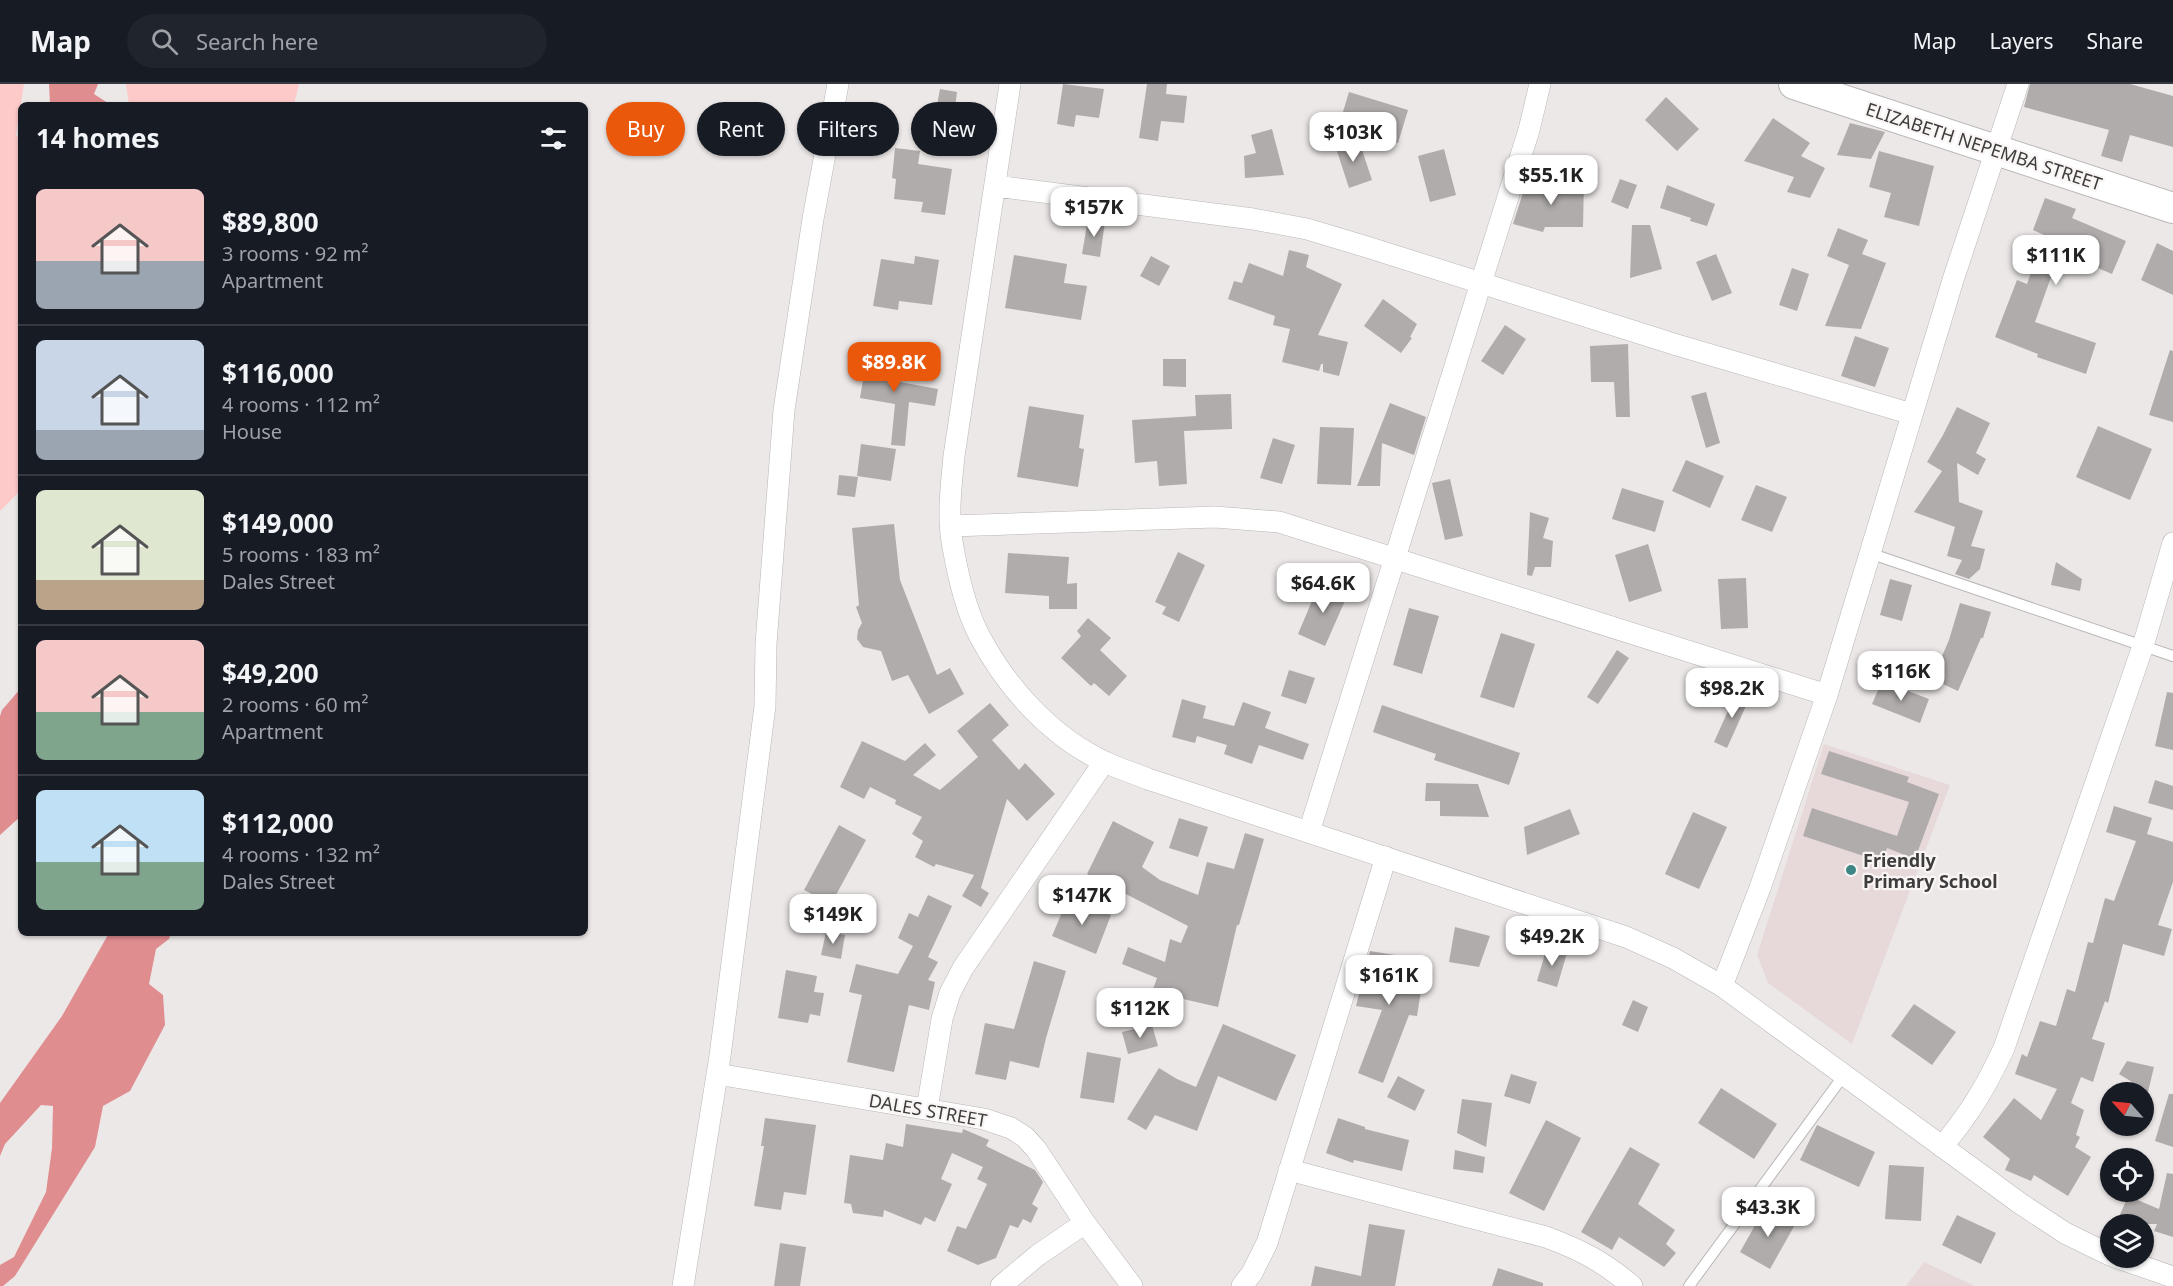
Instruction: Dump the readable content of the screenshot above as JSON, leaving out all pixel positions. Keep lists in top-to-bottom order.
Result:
{
  "streets": {
    "street": ["ELIZABETH NEPEMBA STREET", "DALES STREET"]
  },
  "places": ["Friendly Primary School"],
  "north": "top left",
  "page": {
    "header": "Map",
    "search": "Search here",
    "nav": ["Map", "Layers", "Share"],
    "chip": [
      "Buy",
      "Rent",
      "Filters",
      "New"
    ],
    "heading": "14 homes",
    "price": [
      "$103K",
      "$55.1K",
      "$157K",
      "$111K",
      "$89.8K",
      "$64.6K",
      "$116K",
      "$98.2K",
      "$147K",
      "$149K",
      "$49.2K",
      "$161K",
      "$112K",
      "$43.3K"
    ],
    "list": [
      {
        "name": "$89,800",
        "note": "3 rooms · 92 m² · Apartment"
      },
      {
        "name": "$116,000",
        "note": "4 rooms · 112 m² · House"
      },
      {
        "name": "$149,000",
        "note": "5 rooms · 183 m² · Dales Street"
      },
      {
        "name": "$49,200",
        "note": "2 rooms · 60 m² · Apartment"
      },
      {
        "name": "$112,000",
        "note": "4 rooms · 132 m² · Dales Street"
      }
    ]
  }
}
